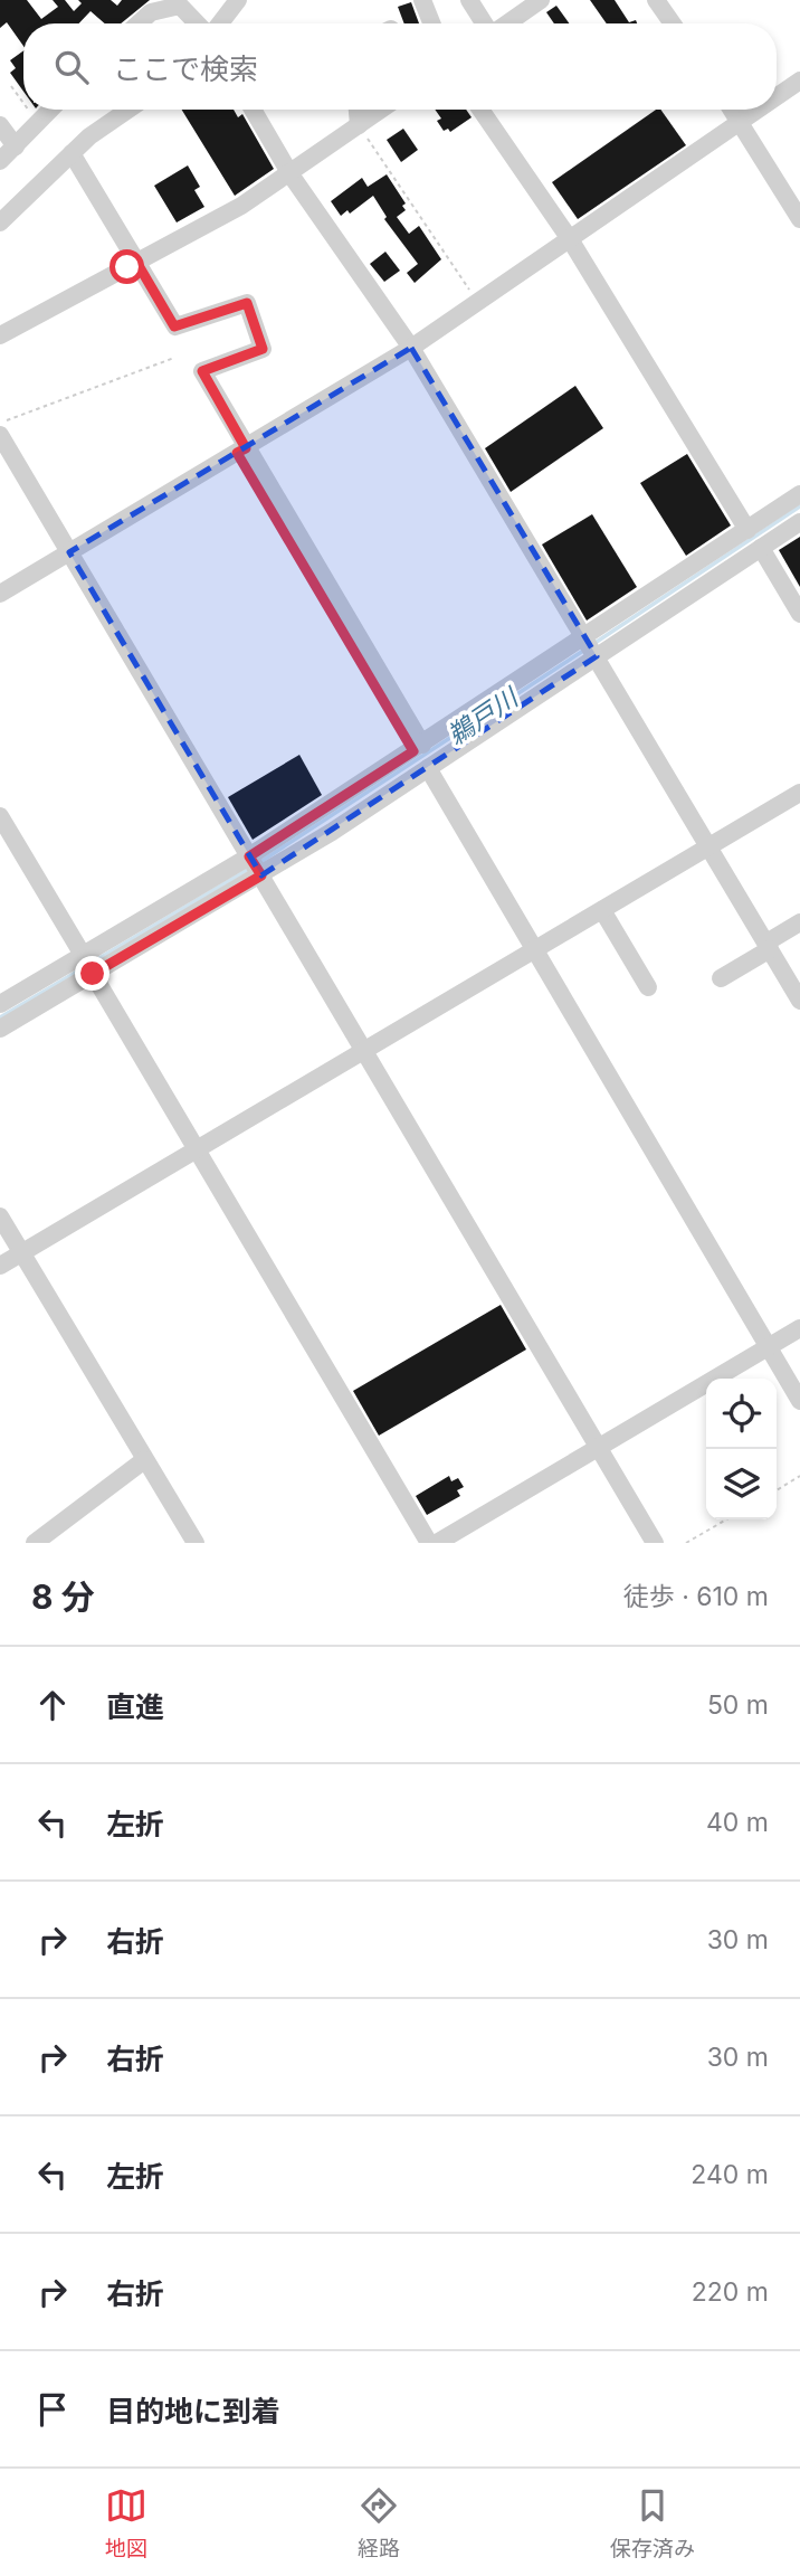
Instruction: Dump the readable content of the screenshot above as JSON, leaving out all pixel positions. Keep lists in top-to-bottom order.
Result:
{
  "water": ["鵜戸川"],
  "page": {
    "search": "ここで検索",
    "heading": ["8 分", "徒歩 · 610 m"],
    "list": [
      ["直進", "50 m"],
      ["左折", "40 m"],
      ["右折", "30 m"],
      ["右折", "30 m"],
      ["左折", "240 m"],
      ["右折", "220 m"],
      "目的地に到着"
    ],
    "nav": ["地図", "経路", "保存済み"]
  }
}
